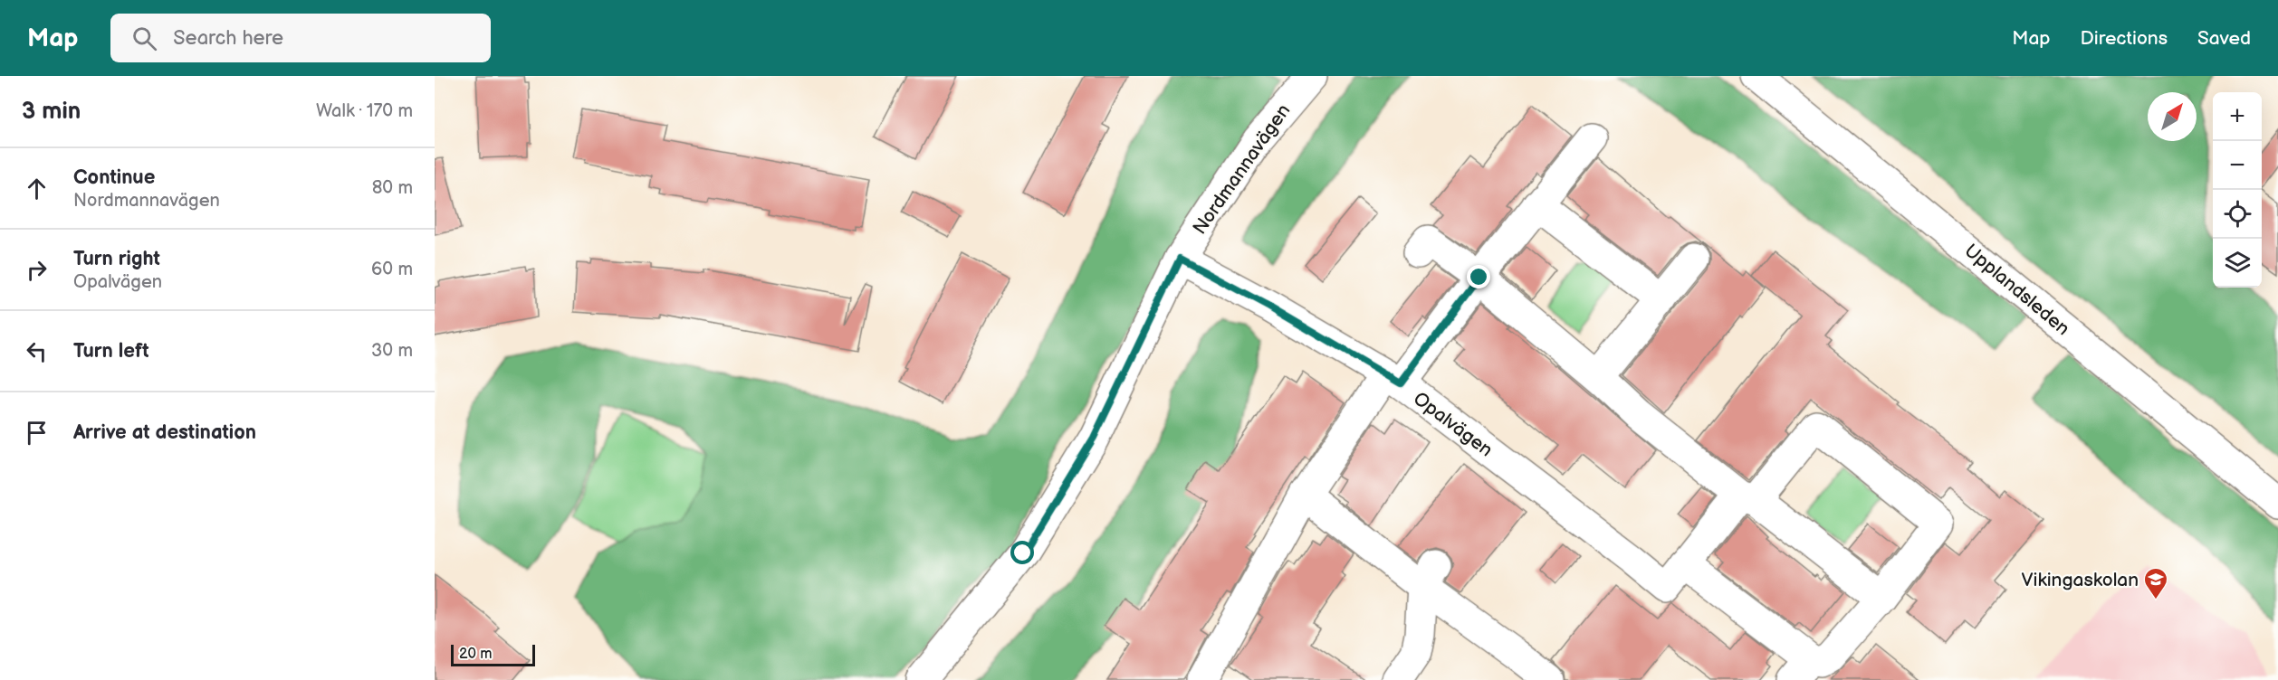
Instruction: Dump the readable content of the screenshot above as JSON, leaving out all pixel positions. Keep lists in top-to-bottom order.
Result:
{
  "streets": {
    "street": ["Nordmannavägen", "Upplandsleden", "Opalvägen"]
  },
  "crossings": [
    ["Nordmannavägen", "Opalvägen"]
  ],
  "places": {
    "school or university": ["Vikingaskolan"]
  },
  "scale_bar": "20 m",
  "north": "top right",
  "page": {
    "header": "Map",
    "search": "Search here",
    "nav": ["Map", "Directions", "Saved"],
    "heading": ["3 min", "Walk · 170 m"],
    "map_buttons": ["+", "−"],
    "list": [
      ["Continue", "Nordmannavägen", "80 m"],
      ["Turn right", "Opalvägen", "60 m"],
      ["Turn left", "30 m"],
      "Arrive at destination"
    ],
    "scale": "20 m"
  }
}
